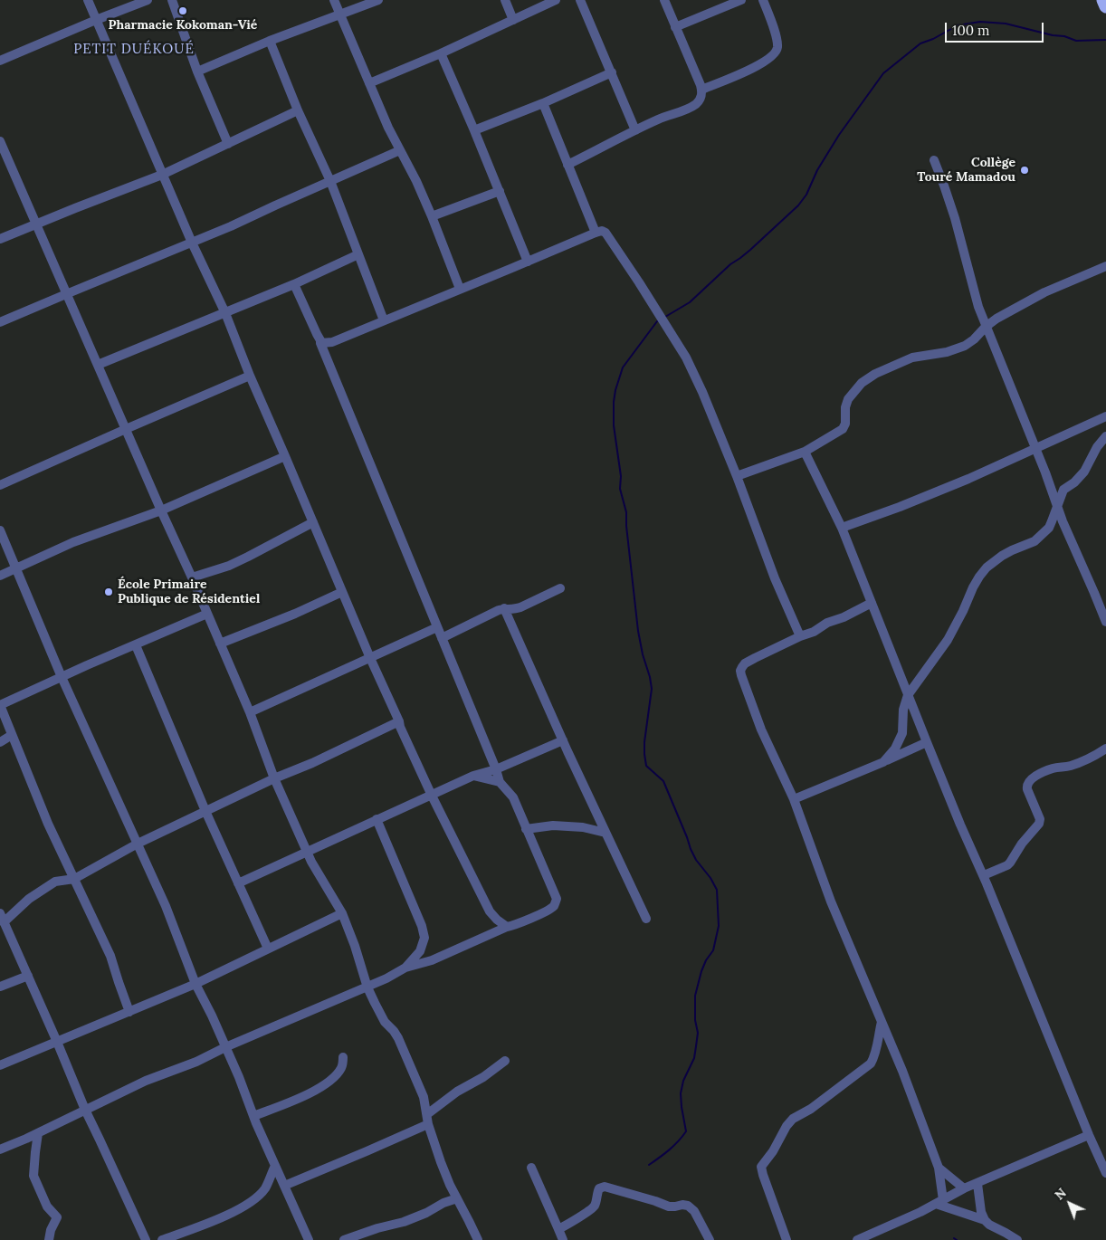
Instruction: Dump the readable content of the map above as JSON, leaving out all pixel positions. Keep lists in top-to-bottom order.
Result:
{
  "districts": ["PETIT DUÉKOUÉ"],
  "places": ["Pharmacie Kokoman-Vié", "Collège Touré Mamadou", "École Primaire Publique de Résidentiel"],
  "scale_bar": "100 m",
  "north": "top left"
}
